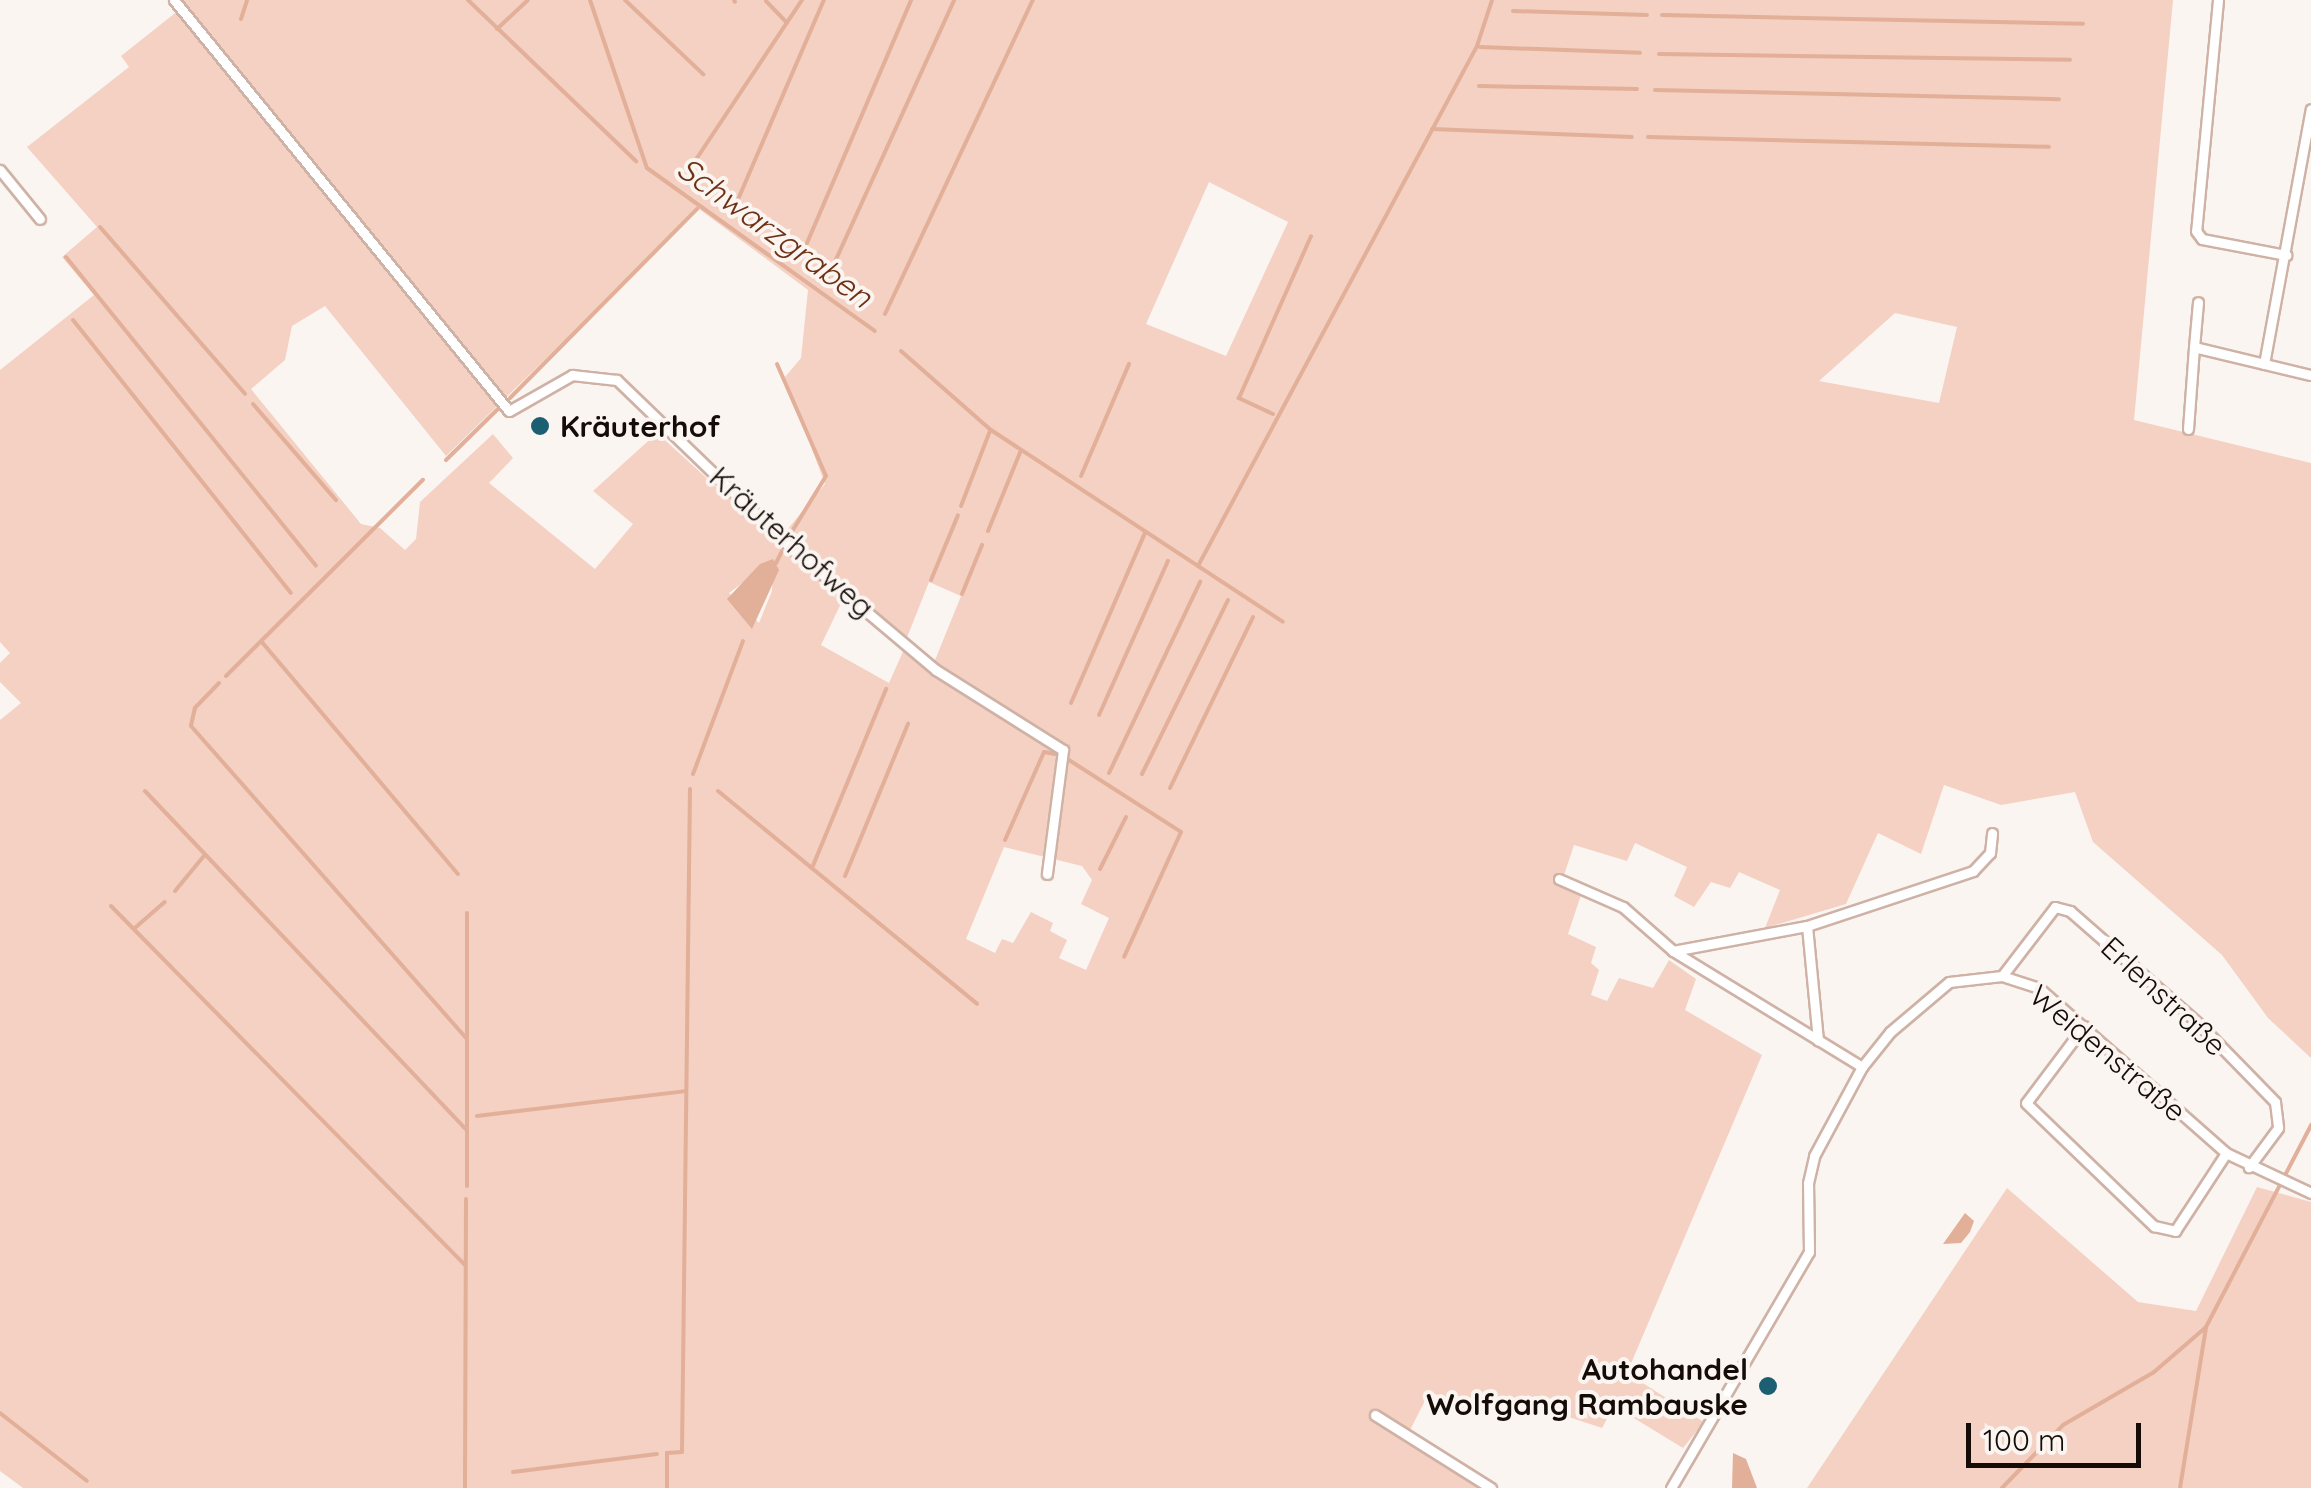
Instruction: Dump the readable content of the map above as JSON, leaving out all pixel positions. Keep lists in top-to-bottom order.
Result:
{
  "streets": {
    "street": ["Kräuterhofweg", "Erlenstraße", "Weidenstraße"]
  },
  "crossings": [
    ["Erlenstraße", "Weidenstraße"]
  ],
  "water": ["Schwarzgraben"],
  "places": ["Kräuterhof", "Autohandel Wolfgang Rambauske"],
  "scale_bar": "100 m"
}
